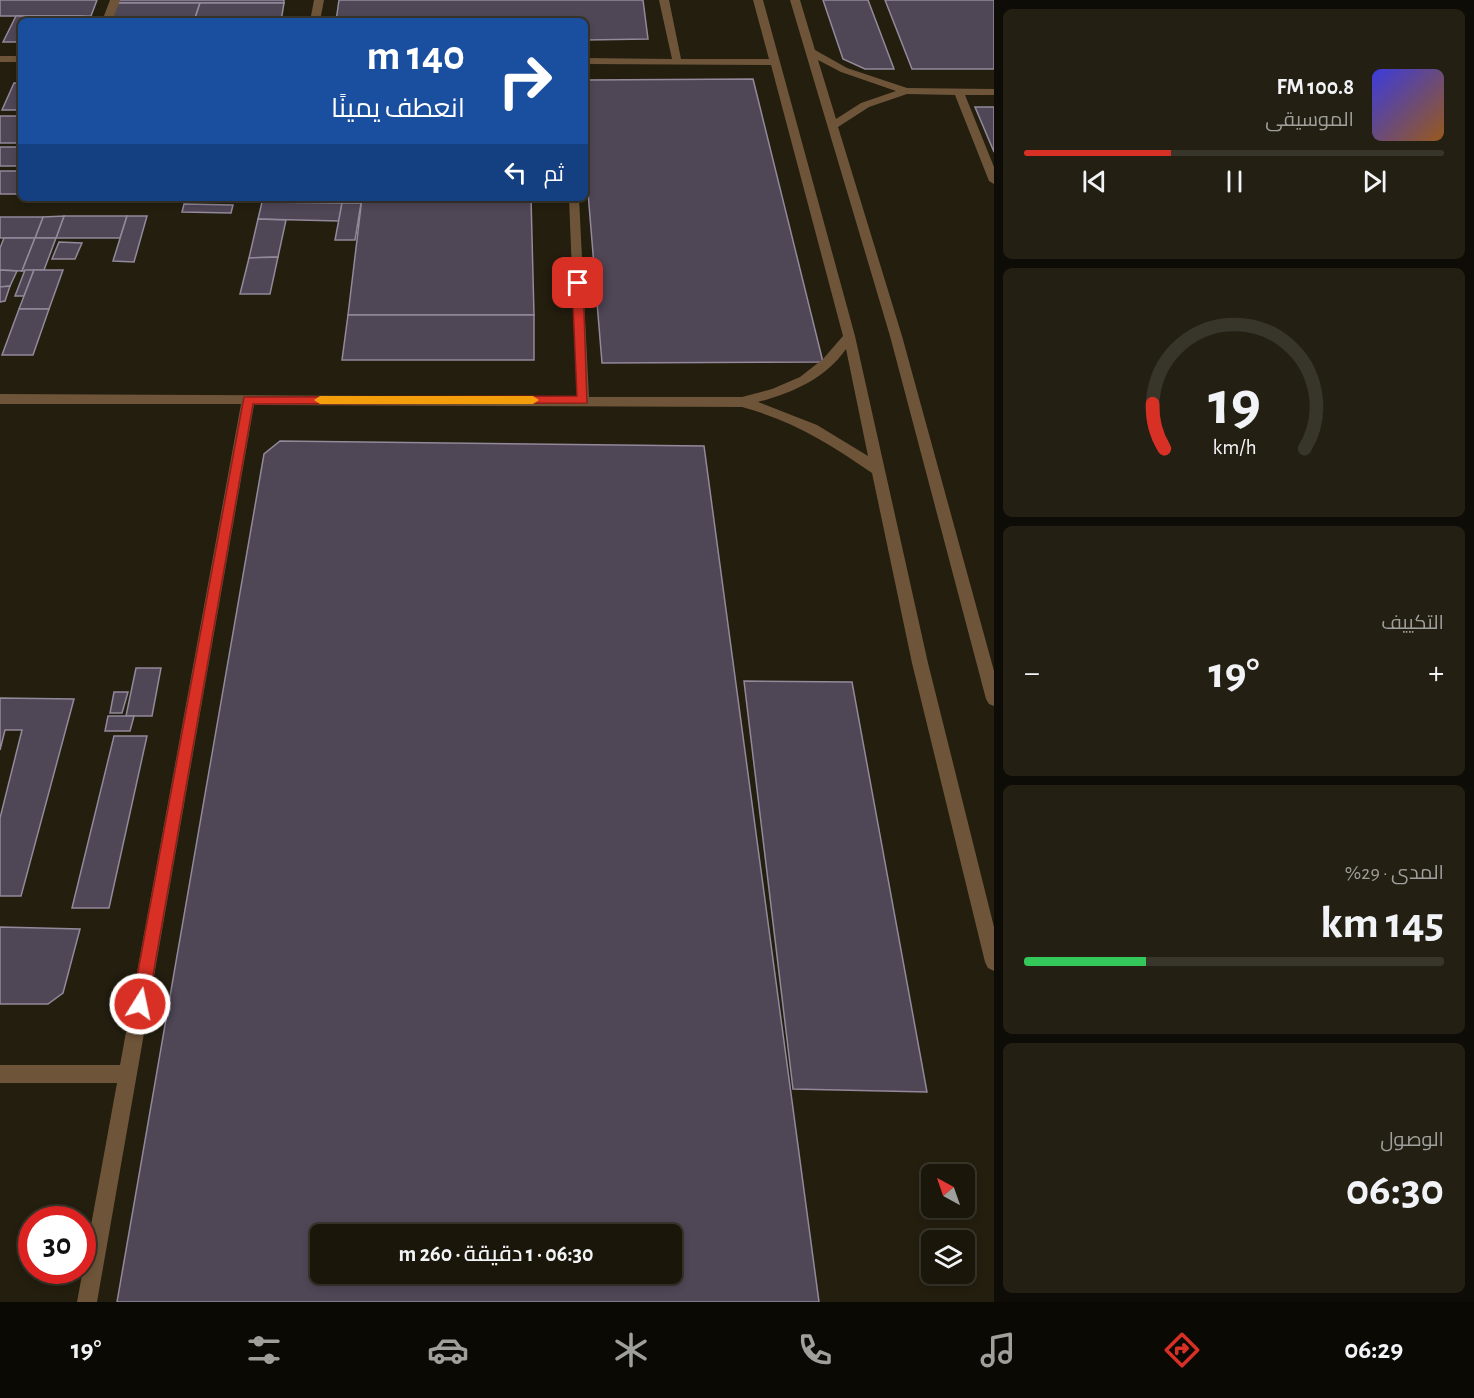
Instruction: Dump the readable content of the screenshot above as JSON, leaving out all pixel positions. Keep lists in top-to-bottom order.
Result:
{
  "north": "top left",
  "page": {
    "turn": ["140 m", "انعطف يمينًا"],
    "song": ["100.8 FM", "الموسيقى"],
    "then": "ثم",
    "tile": [
      "التكييف",
      ["المدى · 29%", "145 km"],
      ["الوصول", "06:30"]
    ],
    "heat": ["−", "19°", "+"],
    "limit": "30",
    "trip": "06:30 · 1 دقيقة · 260 m",
    "tabs": ["06:29", "19°"],
    "gauge": ["19", "km/h"]
  }
}
